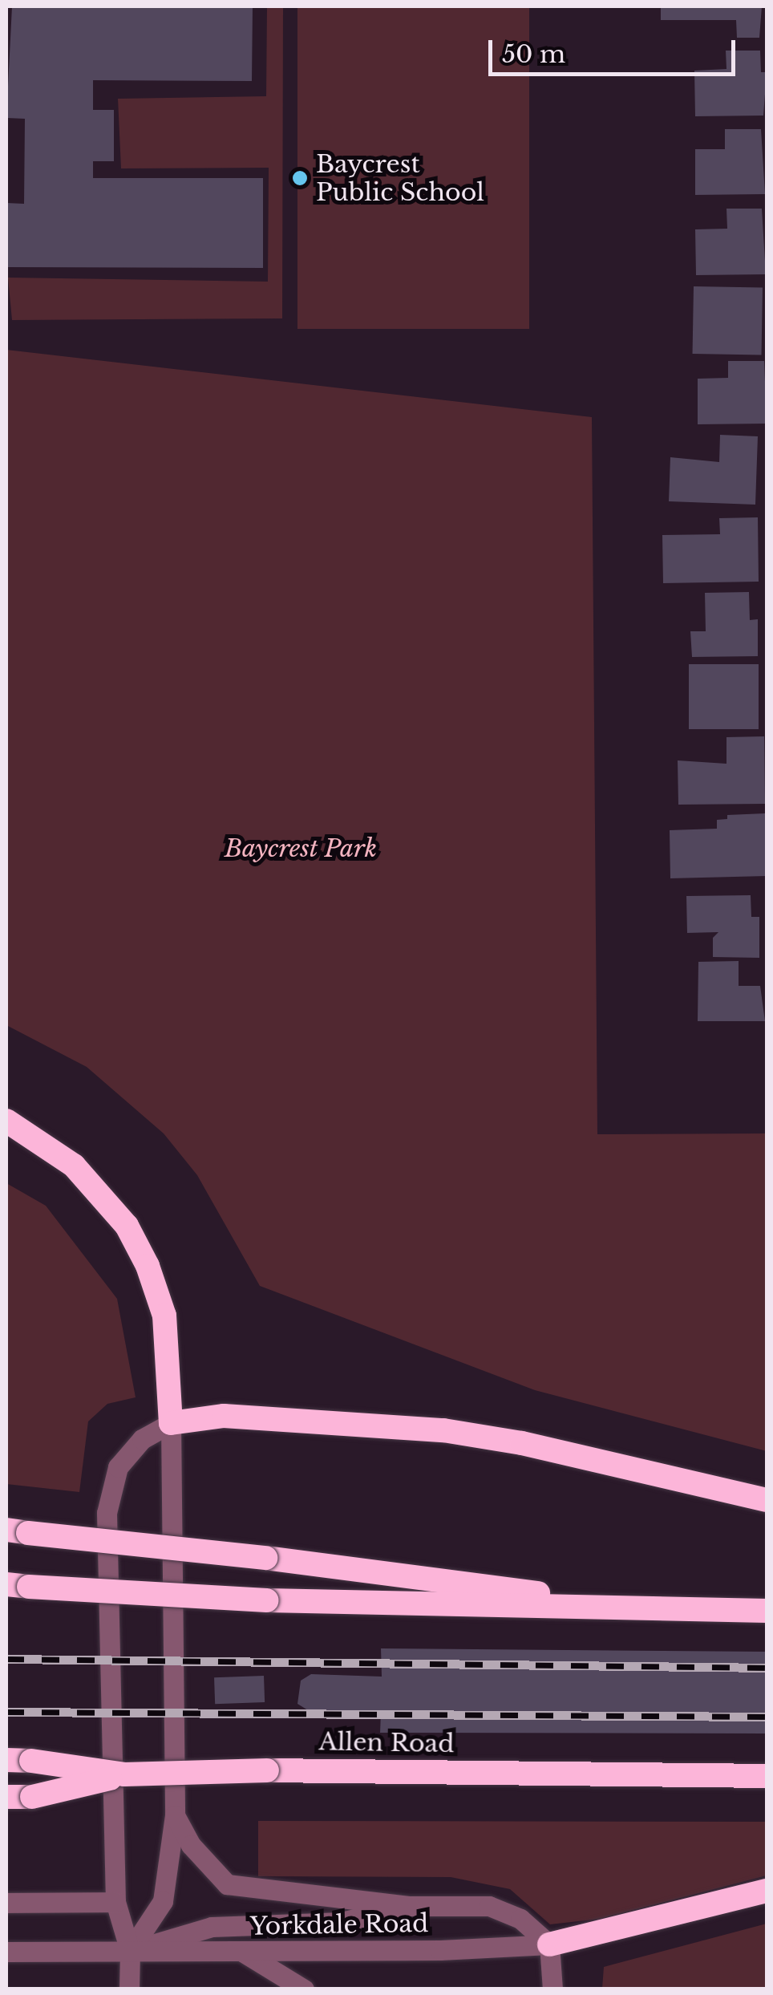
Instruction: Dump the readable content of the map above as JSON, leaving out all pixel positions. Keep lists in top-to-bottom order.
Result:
{
  "streets": {
    "highway": ["Allen Road"],
    "street": ["Yorkdale Road"]
  },
  "parks": ["Baycrest Park"],
  "places": ["Baycrest Public School"],
  "scale_bar": "50 m"
}
